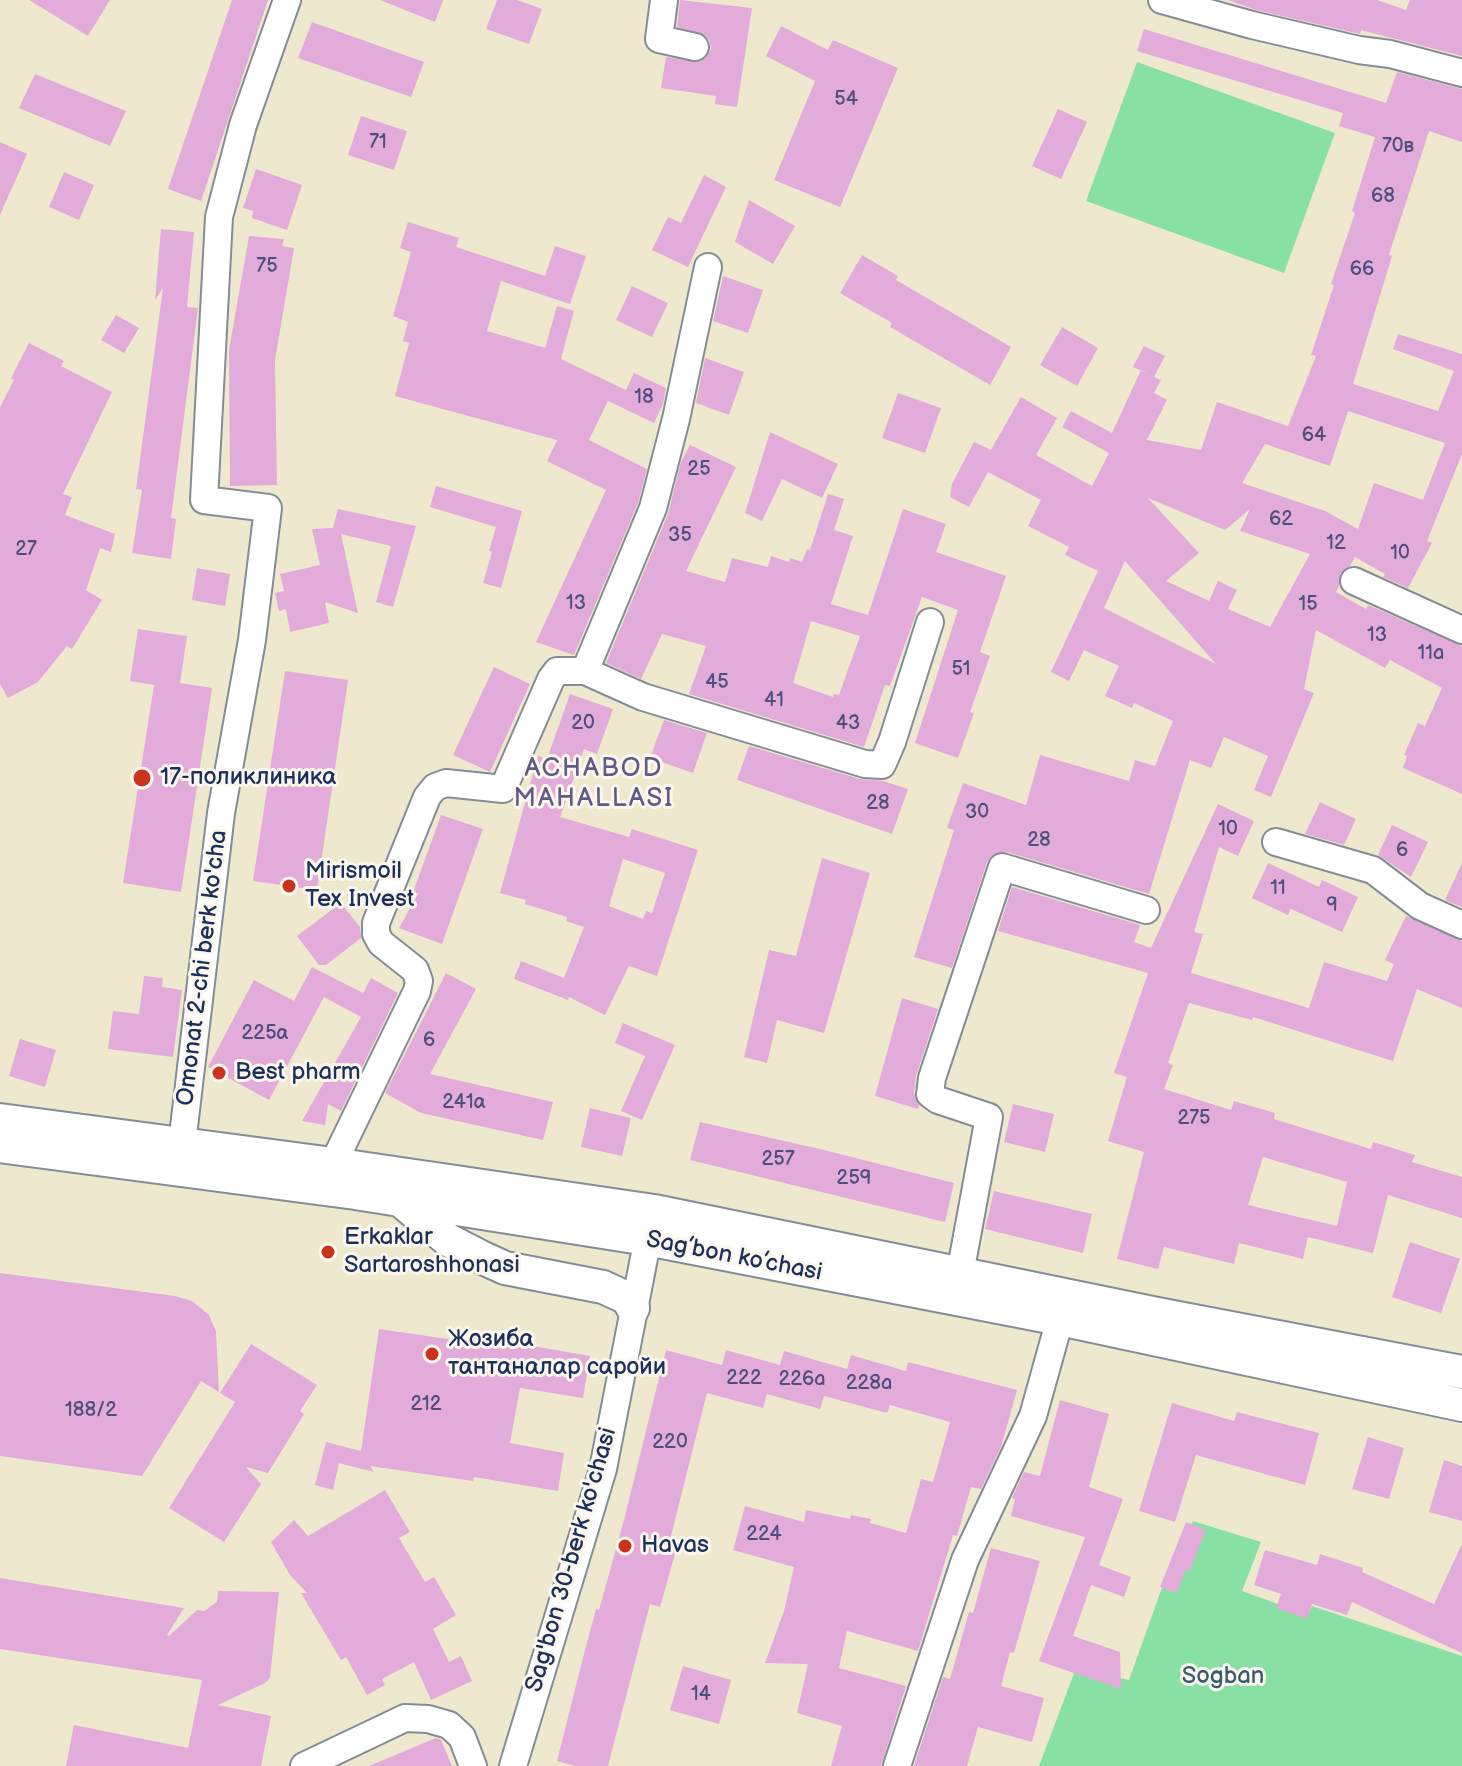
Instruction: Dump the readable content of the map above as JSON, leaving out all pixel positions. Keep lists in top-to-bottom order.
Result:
{
  "streets": {
    "main road": ["Sag’bon ko’chasi"],
    "street": ["Omonat 2-chi berk ko'cha", "Sag'bon 30-berk ko'chasi"]
  },
  "crossings": [
    ["Omonat 2-chi berk ko'cha", "Sag’bon ko’chasi"],
    ["Sag’bon ko’chasi", "Sag'bon 30-berk ko'chasi"]
  ],
  "districts": ["ACHABOD MAHALLASI"],
  "parks": ["Sogban"],
  "places": [
    "17-поликлиника",
    "Mirismoil Tex Invest",
    "Best pharm",
    "Erkaklar Sartaroshhonasi",
    "Жозиба тантаналар саройи",
    "Havas"
  ],
  "house_numbers": [
    "54",
    "71",
    "70в",
    "68",
    "75",
    "66",
    "18",
    "64",
    "25",
    "62",
    "35",
    "12",
    "27",
    "10",
    "13",
    "15",
    "13",
    "11a",
    "51",
    "45",
    "41",
    "20",
    "43",
    "28",
    "30",
    "10",
    "28",
    "6",
    "11",
    "9",
    "225а",
    "6",
    "241а",
    "275",
    "257",
    "259",
    "222",
    "226a",
    "228a",
    "212",
    "188/2",
    "220",
    "224",
    "14"
  ]
}
